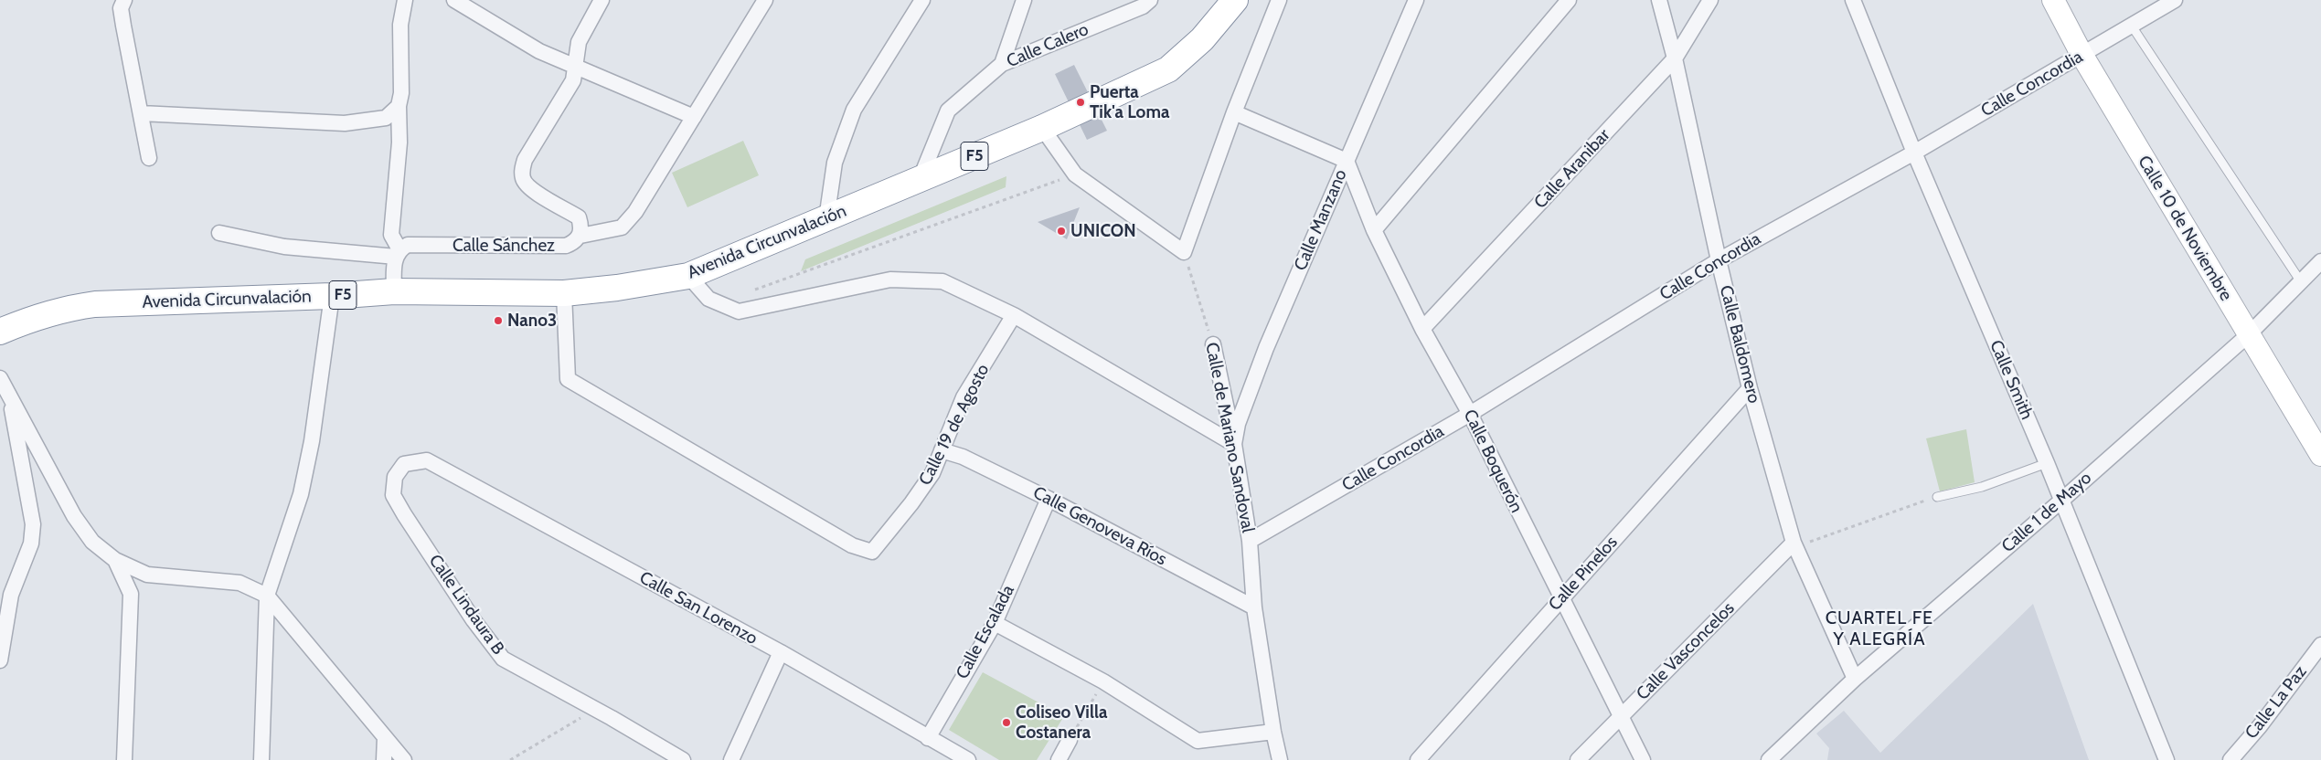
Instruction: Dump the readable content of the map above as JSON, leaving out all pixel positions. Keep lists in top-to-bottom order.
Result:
{
  "streets": {
    "highway": ["F5", "Avenida Circunvalación"],
    "main road": ["Calle 10 de Noviembre"],
    "street": [
      "Calle Calero",
      "Calle Concordia",
      "Calle Aranibar",
      "Calle Manzano",
      "Calle Sánchez",
      "Calle Baldomero",
      "Calle Smith",
      "Calle 19 de Agosto",
      "Calle de Mariano Sandoval",
      "Calle Boquerón",
      "Calle 1 de Mayo",
      "Calle Genoveva Ríos",
      "Calle Pinelos",
      "Calle Lindaura B",
      "Calle San Lorenzo",
      "Calle Escalada",
      "Calle Vasconcelos",
      "Calle La Paz"
    ]
  },
  "crossings": [
    ["Calle Calero", "Avenida Circunvalación"],
    ["Calle Concordia", "Calle 10 de Noviembre"],
    ["Calle Concordia", "Calle Baldomero"],
    ["Calle Concordia", "Calle Smith"],
    ["Calle Concordia", "Calle de Mariano Sandoval"],
    ["Calle Concordia", "Calle Boquerón"],
    ["Calle Aranibar", "Calle Baldomero"],
    ["Calle Aranibar", "Calle Boquerón"],
    ["Calle Manzano", "Calle de Mariano Sandoval"],
    ["Calle Manzano", "Calle Boquerón"],
    ["Calle 10 de Noviembre", "Calle 1 de Mayo"],
    ["Avenida Circunvalación", "Calle 19 de Agosto"],
    ["Calle Baldomero", "Calle 1 de Mayo"],
    ["Calle Baldomero", "Calle Pinelos"],
    ["Calle Baldomero", "Calle Vasconcelos"],
    ["Calle Smith", "Calle 1 de Mayo"],
    ["Calle 19 de Agosto", "Calle Genoveva Ríos"],
    ["Calle de Mariano Sandoval", "Calle Genoveva Ríos"],
    ["Calle Boquerón", "Calle Pinelos"],
    ["Calle Boquerón", "Calle Vasconcelos"],
    ["Calle Genoveva Ríos", "Calle Escalada"],
    ["Calle Lindaura B", "Calle San Lorenzo"],
    ["Calle San Lorenzo", "Calle Escalada"]
  ],
  "districts": ["CUARTEL FE Y ALEGRÍA"],
  "places": [
    "Puerta Tik'a Loma",
    "UNICON",
    "Nano3",
    "Coliseo Villa Costanera"
  ]
}
